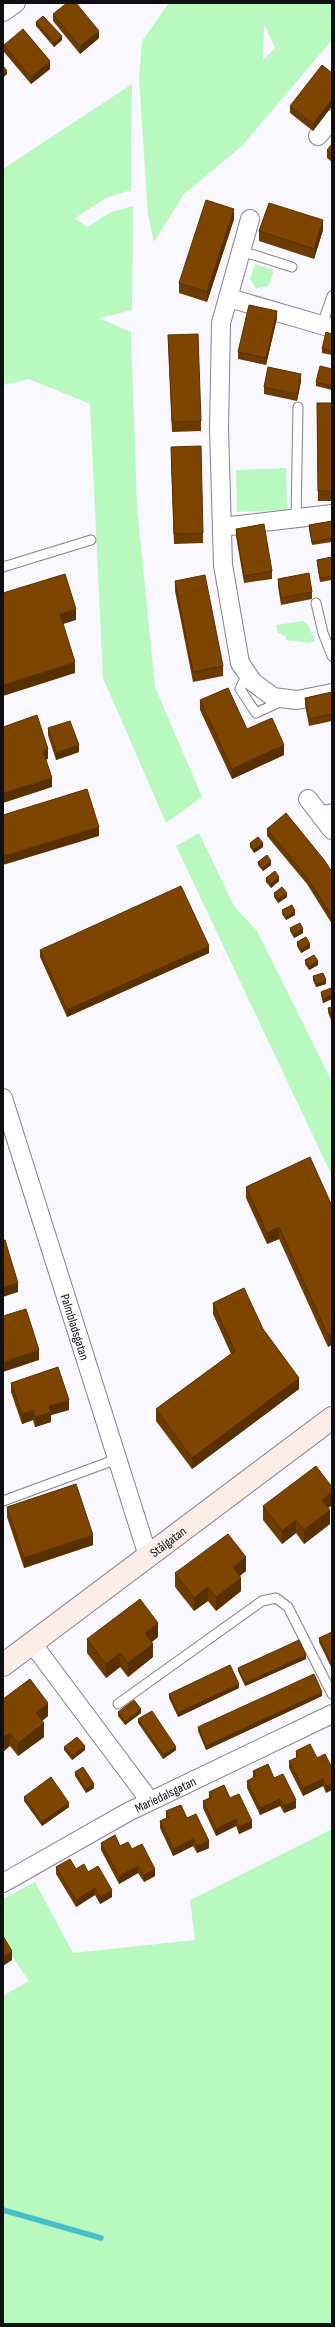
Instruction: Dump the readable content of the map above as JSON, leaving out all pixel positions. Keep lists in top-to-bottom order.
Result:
{
  "streets": {
    "street": ["Palmbladsgatan", "Stålgatan", "Mariedalsgatan"]
  },
  "crossings": [
    ["Palmbladsgatan", "Stålgatan"]
  ]
}
